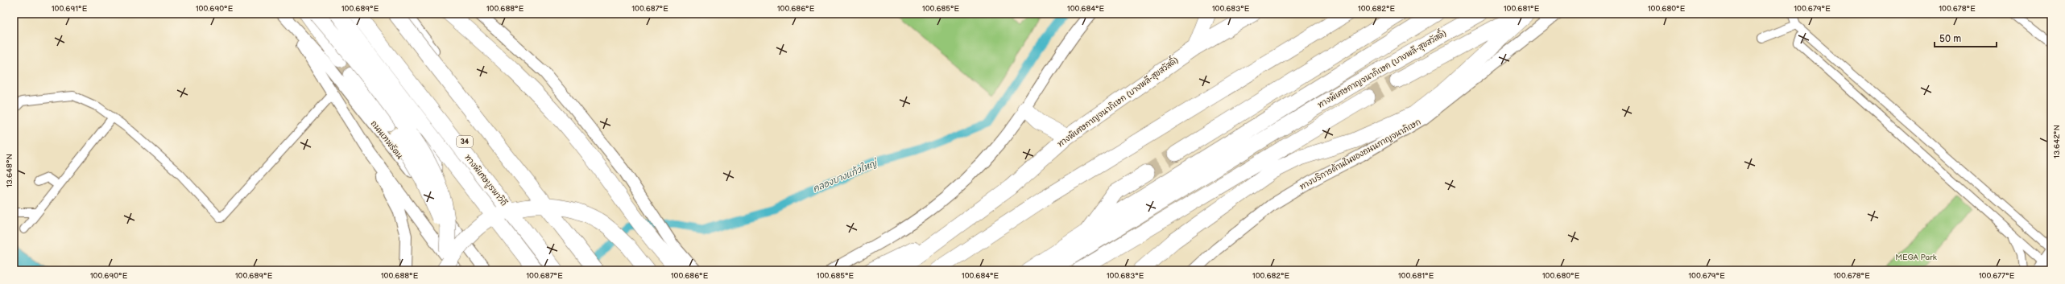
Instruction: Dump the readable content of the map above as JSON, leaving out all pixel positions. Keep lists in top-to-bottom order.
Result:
{
  "streets": {
    "highway": ["ทางพิเศษกาญจนาภิเษก (บางพลี-สุขสวัสดิ์)", "34", "ทางพิเศษบูรพาวิถี"],
    "main road": ["ถนนเทพรัตน", "ทางบริการด้านในของถนนกาญจนาภิเษก"]
  },
  "water": ["คลองบางแก้วใหญ่"],
  "parks": ["MEGA Park"],
  "scale_bar": "50 m",
  "coordinates": [
    "100.691°E",
    "100.690°E",
    "100.689°E",
    "100.688°E",
    "100.687°E",
    "100.686°E",
    "100.685°E",
    "100.684°E",
    "100.683°E",
    "100.682°E",
    "100.681°E",
    "100.680°E",
    "100.679°E",
    "100.678°E",
    "13.642°N",
    "13.648°N",
    "100.677°E"
  ]
}
